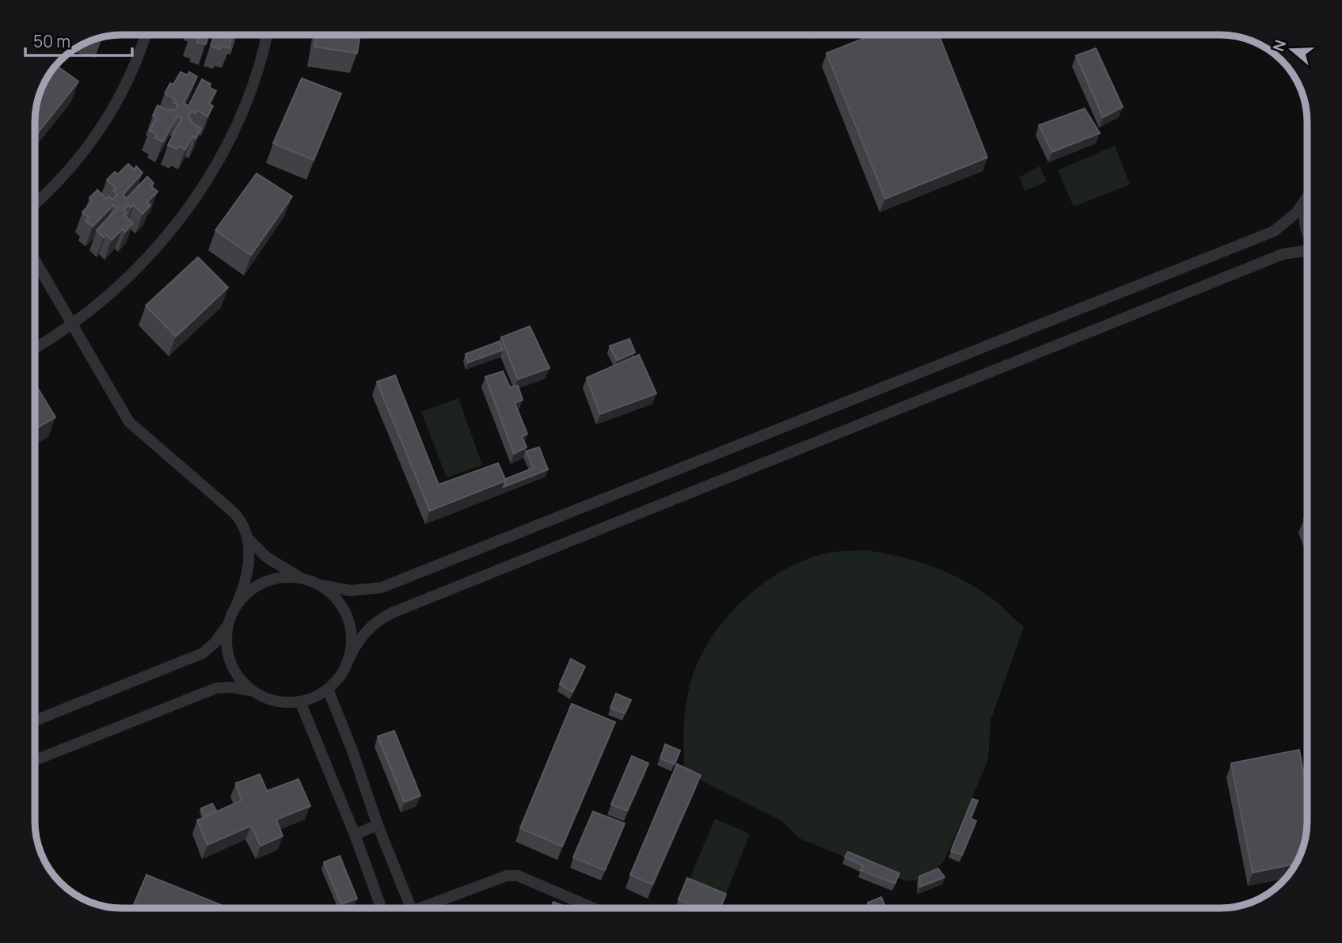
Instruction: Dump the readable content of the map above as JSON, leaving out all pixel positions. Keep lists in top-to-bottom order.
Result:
{
  "scale_bar": "50 m",
  "north": "left"
}
